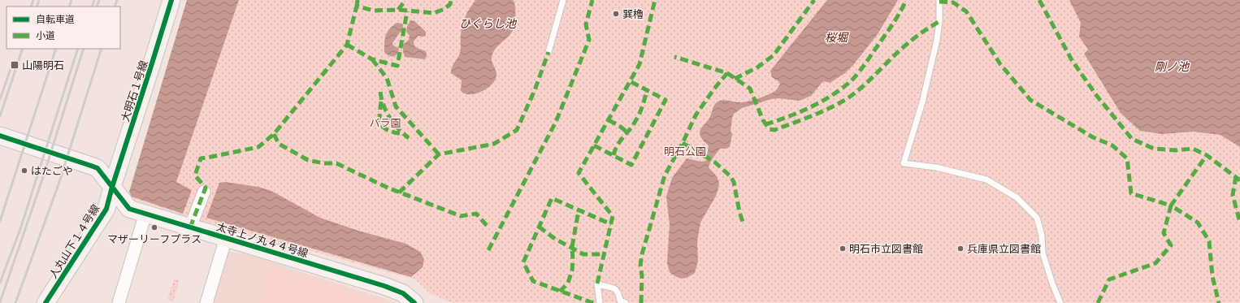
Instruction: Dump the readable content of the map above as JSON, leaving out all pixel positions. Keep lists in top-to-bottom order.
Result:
{
  "streets": {
    "street": ["大明石１号線", "太寺上ノ丸４４号線", "人丸山下１４号線"]
  },
  "crossings": [
    ["大明石１号線", "太寺上ノ丸４４号線"],
    ["大明石１号線", "人丸山下１４号線"],
    ["太寺上ノ丸４４号線", "人丸山下１４号線"]
  ],
  "water": ["ひぐらし池", "桜堀", "剛ノ池"],
  "parks": ["バラ園", "明石公園"],
  "places": {
    "other": [
      "巽櫓",
      "はたごや",
      "マザーリーフプラス",
      "明石市立図書館",
      "兵庫県立図書館"
    ],
    "transit": ["山陽明石"]
  },
  "legend": ["自転車道", "小道"]
}
